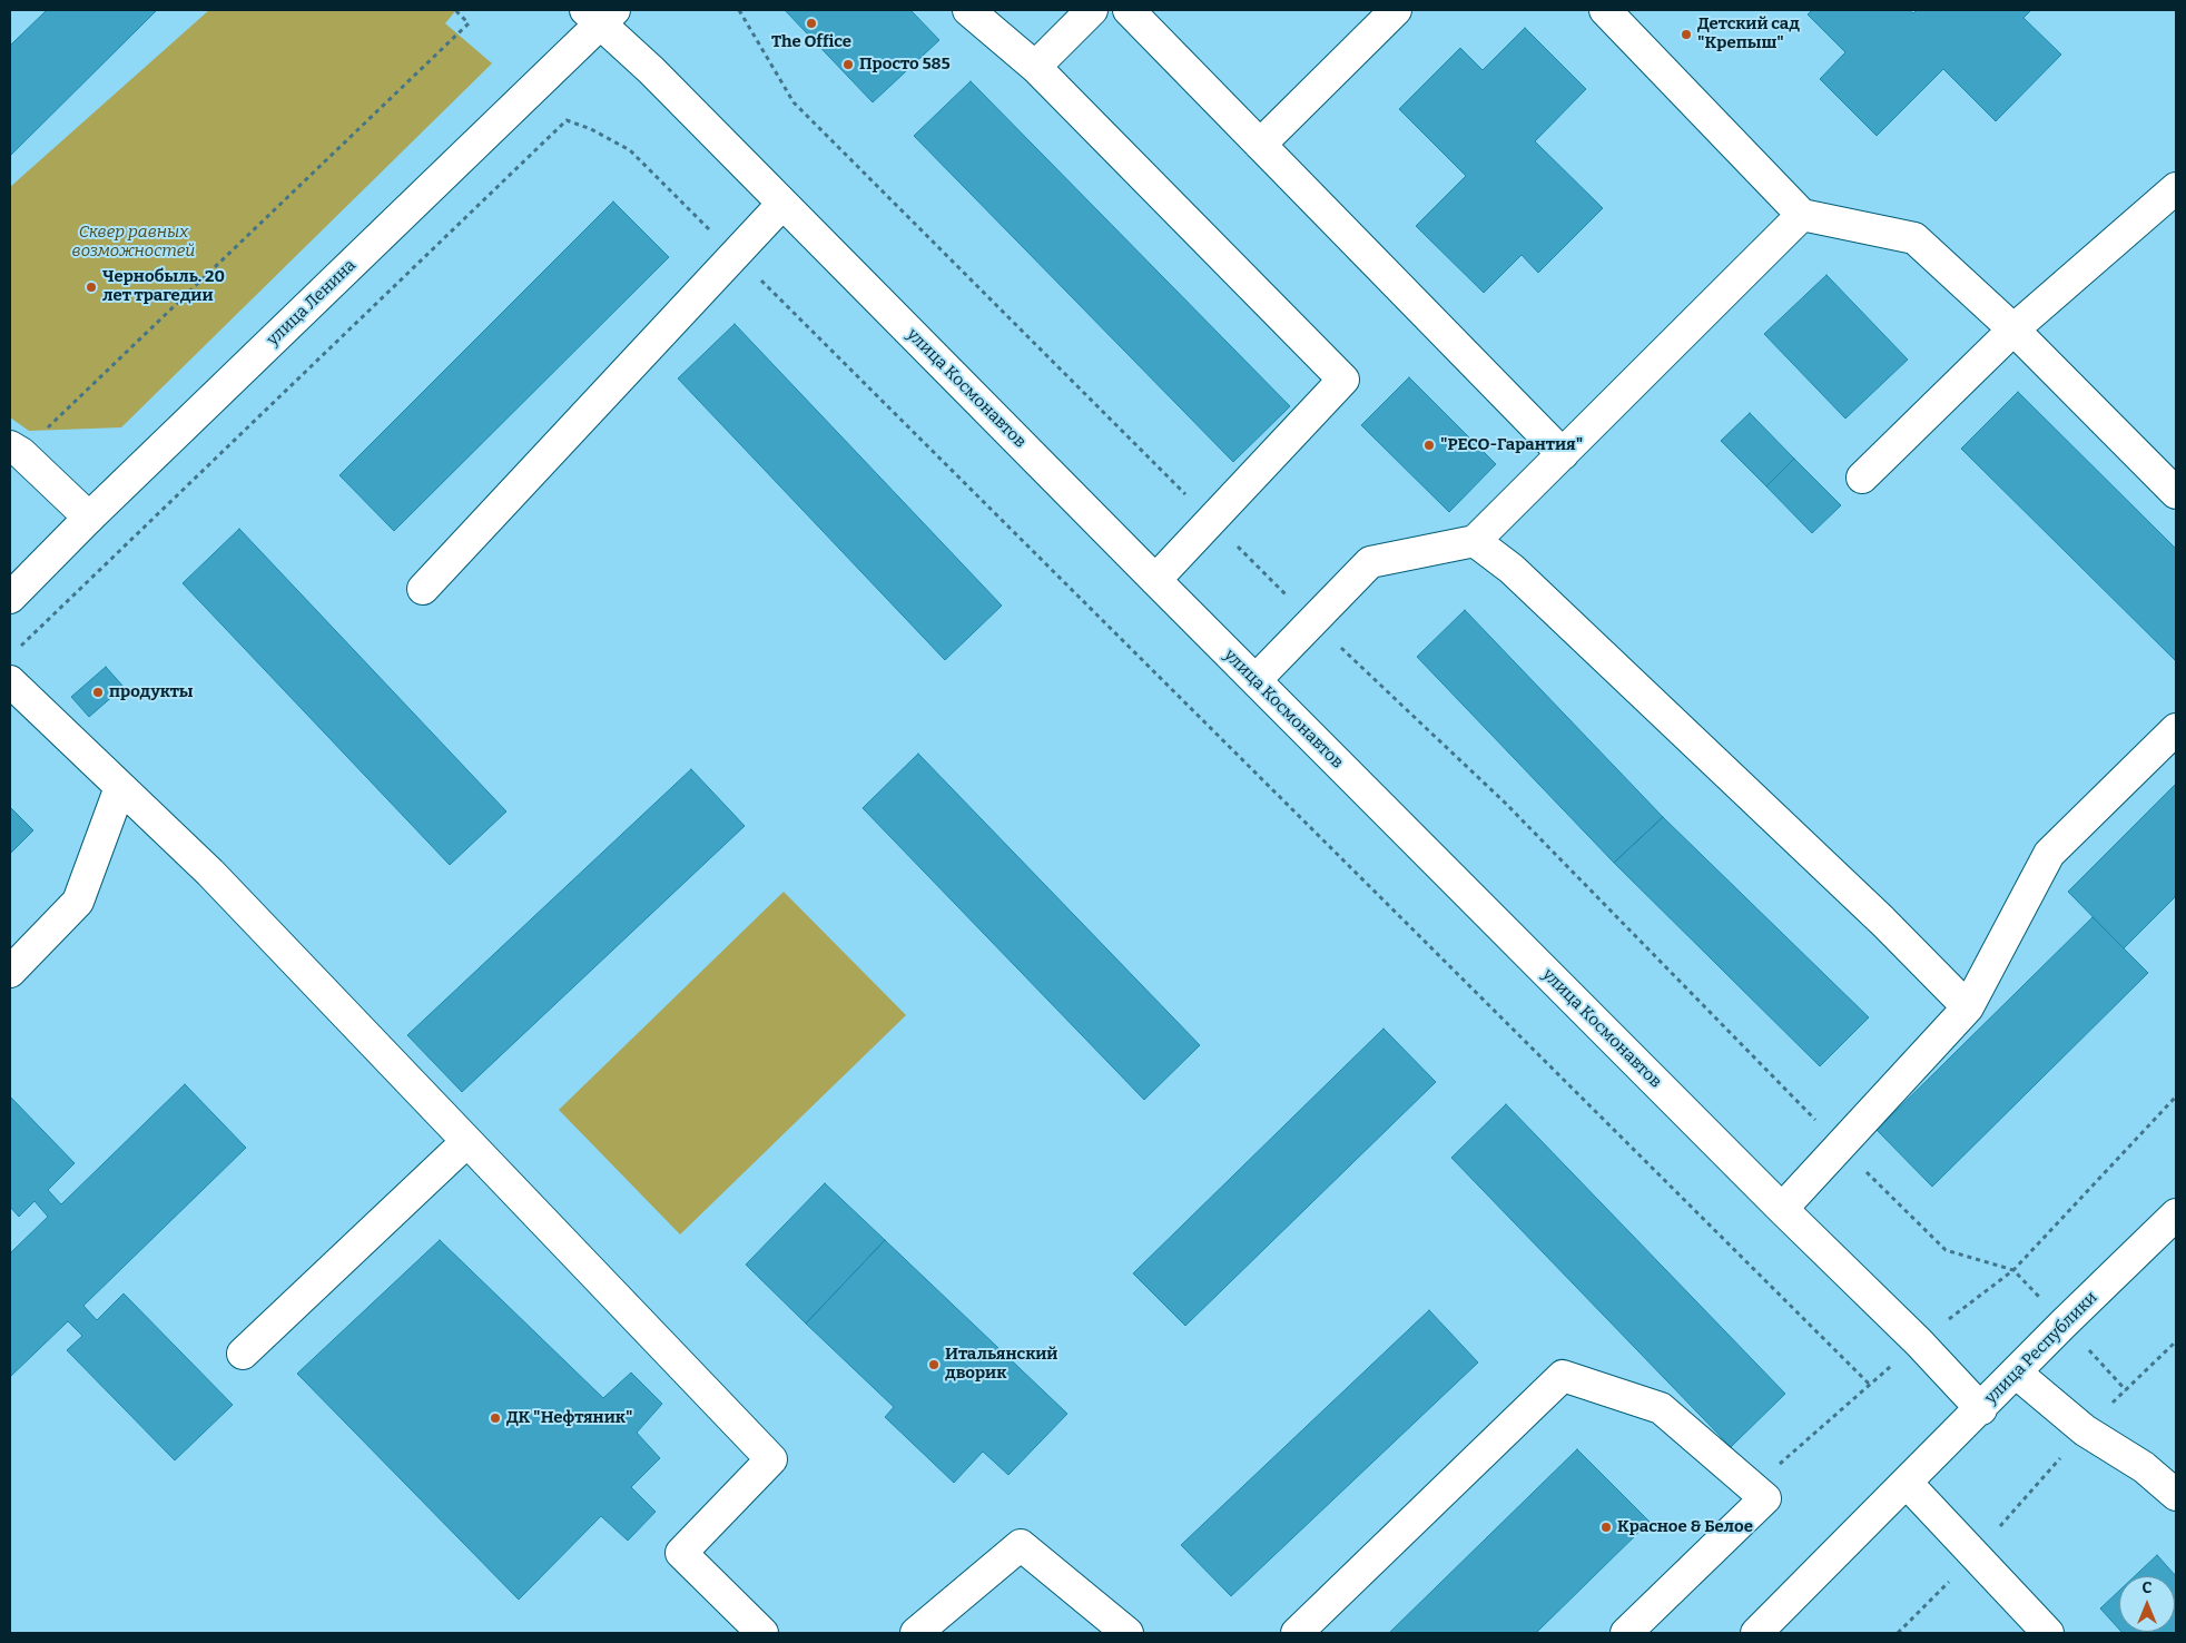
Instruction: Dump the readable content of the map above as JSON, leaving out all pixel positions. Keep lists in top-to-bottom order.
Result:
{
  "streets": {
    "street": ["улица Ленина", "улица Космонавтов", "улица Республики"]
  },
  "crossings": [
    ["улица Ленина", "улица Космонавтов"],
    ["улица Космонавтов", "улица Республики"]
  ],
  "parks": ["Сквер равных возможностей"],
  "places": [
    "The Office",
    "Детский сад \"Крепыш\"",
    "Просто 585",
    "Чернобыль. 20 лет трагедии",
    "\"РЕСО-Гарантия\"",
    "продукты",
    "Итальянский дворик",
    "ДК \"Нефтяник\"",
    "Красное & Белое"
  ],
  "north": "top"
}
